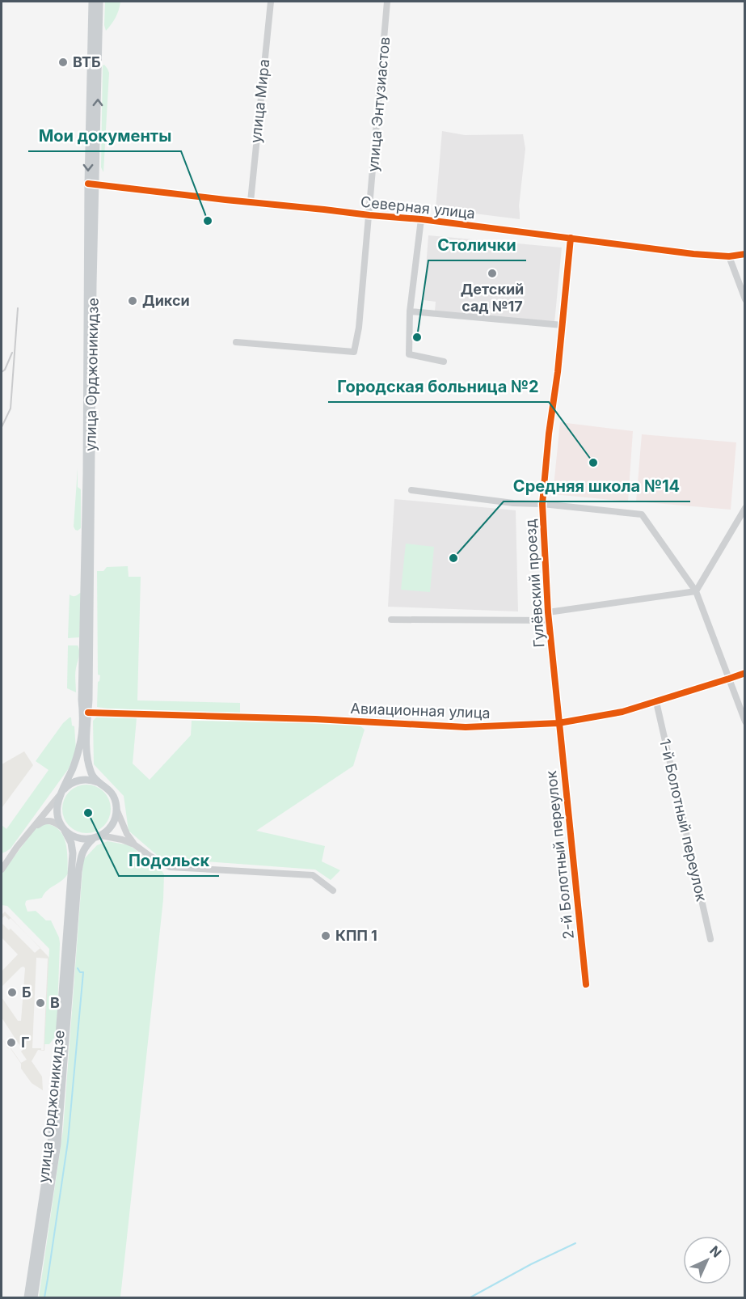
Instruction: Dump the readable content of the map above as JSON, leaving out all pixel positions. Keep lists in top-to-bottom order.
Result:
{
  "streets": {
    "main road": ["улица Орджоникидзе"],
    "street": [
      "улица Мира",
      "улица Энтузиастов",
      "Северная улица",
      "Гулёвский проезд",
      "Авиационная улица",
      "1-й Болотный переулок",
      "2-й Болотный переулок"
    ]
  },
  "crossings": [
    ["улица Мира", "Северная улица"],
    ["улица Энтузиастов", "Северная улица"],
    ["Северная улица", "улица Орджоникидзе"],
    ["Северная улица", "Гулёвский проезд"],
    ["улица Орджоникидзе", "Авиационная улица"],
    ["Гулёвский проезд", "Авиационная улица"],
    ["Гулёвский проезд", "2-й Болотный переулок"],
    ["Авиационная улица", "1-й Болотный переулок"],
    ["Авиационная улица", "2-й Болотный переулок"]
  ],
  "places": [
    "ВТБ",
    "Мои документы",
    "Детский сад №17",
    "Дикси",
    "Столички",
    "Городская больница №2",
    "Средняя школа №14",
    "Подольск",
    "КПП 1",
    "Б",
    "В",
    "Г"
  ],
  "north": "top right"
}
